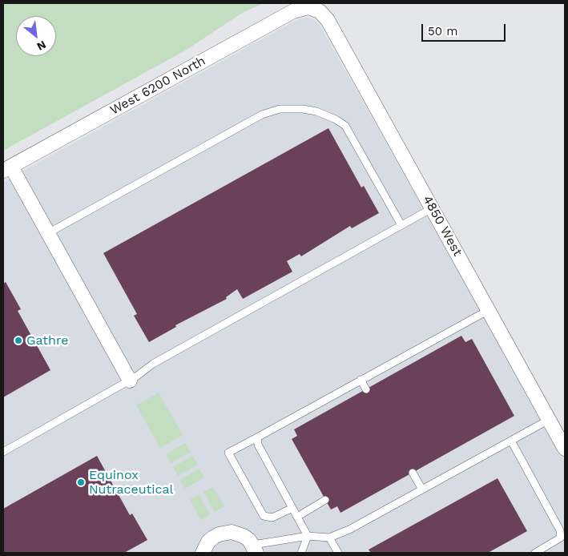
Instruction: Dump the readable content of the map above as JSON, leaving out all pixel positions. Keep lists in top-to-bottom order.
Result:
{
  "streets": {
    "street": ["West 6200 North", "4850 West"]
  },
  "crossings": [
    ["West 6200 North", "4850 West"]
  ],
  "places": ["Gathre", "Equinox Nutraceutical"],
  "scale_bar": "50 m",
  "north": "bottom right"
}
